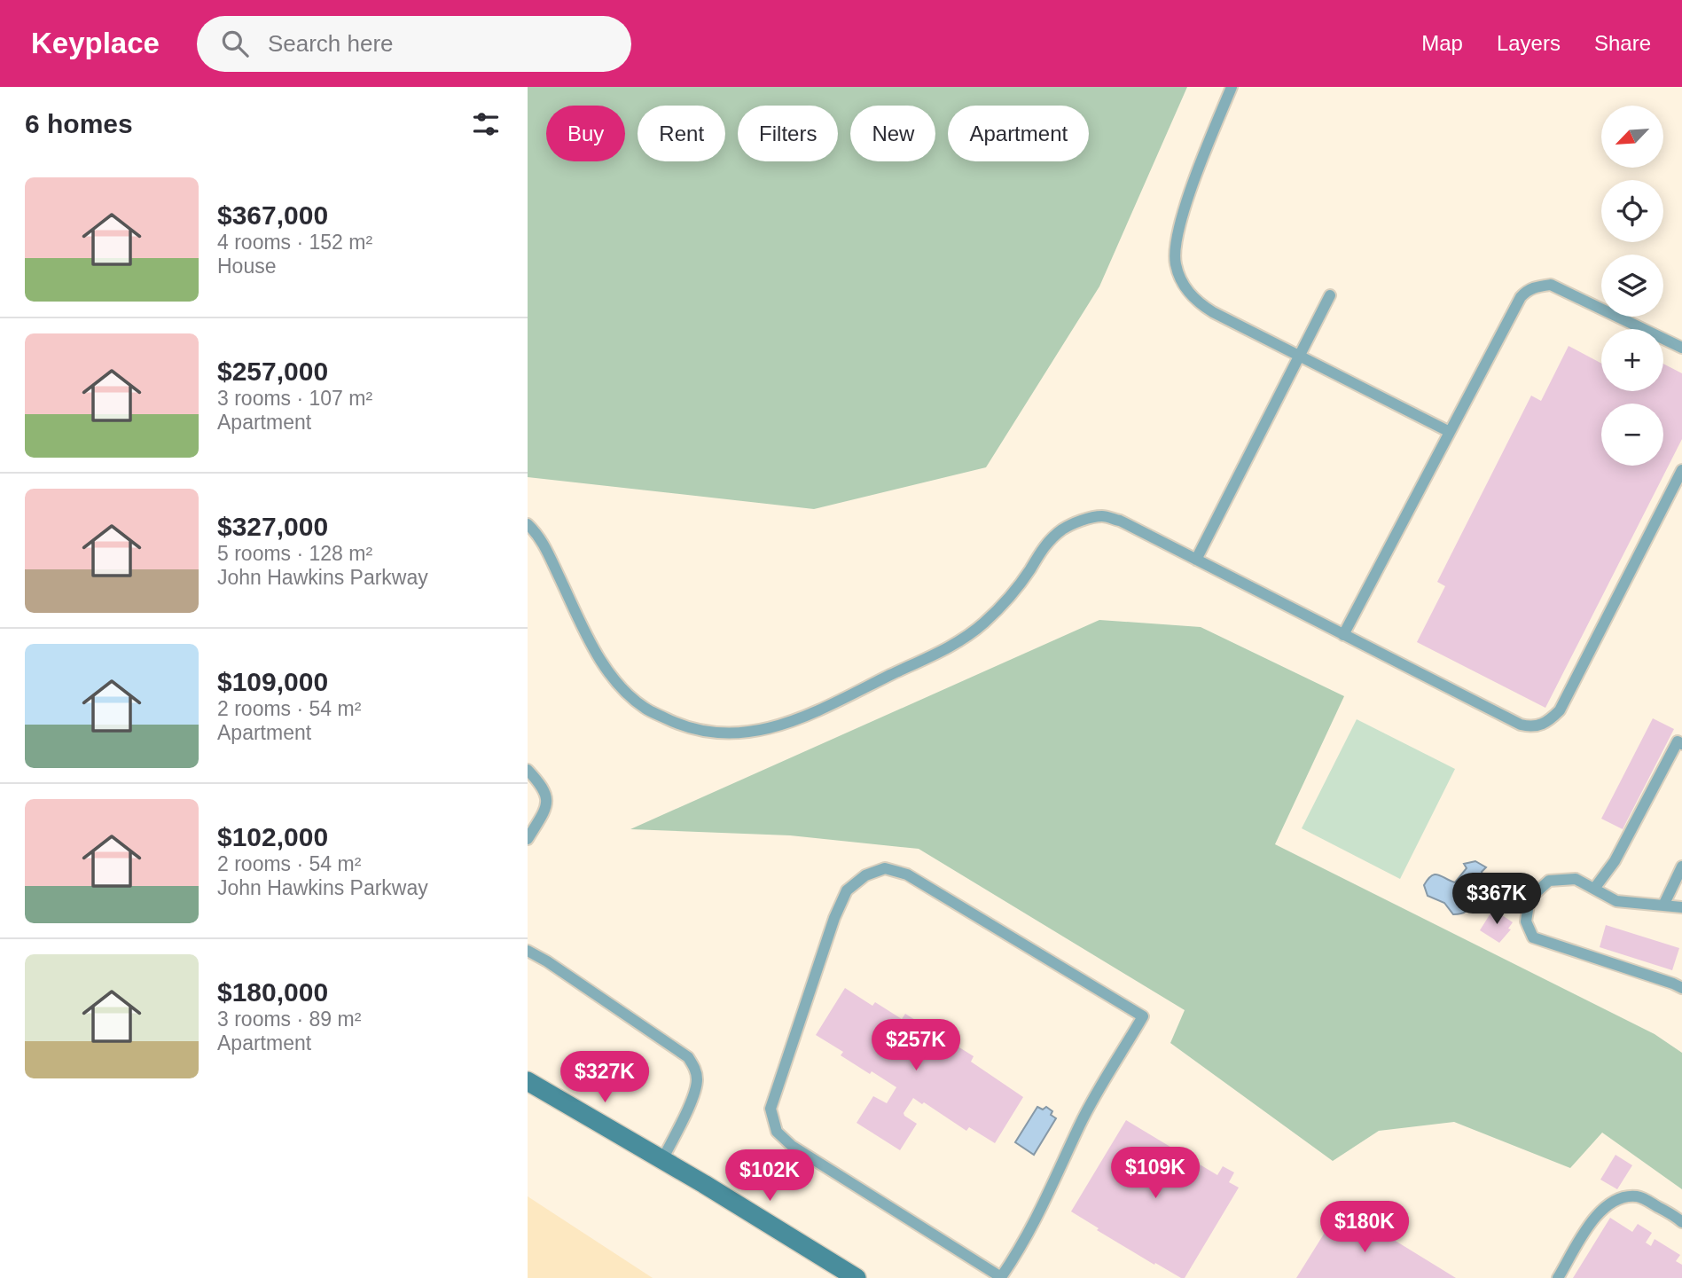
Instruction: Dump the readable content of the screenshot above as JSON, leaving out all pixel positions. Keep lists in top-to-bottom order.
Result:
{
  "north": "bottom left",
  "page": {
    "header": "Keyplace",
    "search": "Search here",
    "nav": ["Map", "Layers", "Share"],
    "heading": "6 homes",
    "map_buttons": ["+", "−"],
    "chip": [
      "Buy",
      "Rent",
      "Filters",
      "New",
      "Apartment"
    ],
    "list": [
      {
        "name": "$367,000",
        "note": "4 rooms · 152 m² · House"
      },
      {
        "name": "$257,000",
        "note": "3 rooms · 107 m² · Apartment"
      },
      {
        "name": "$327,000",
        "note": "5 rooms · 128 m² · John Hawkins Parkway"
      },
      {
        "name": "$109,000",
        "note": "2 rooms · 54 m² · Apartment"
      },
      {
        "name": "$102,000",
        "note": "2 rooms · 54 m² · John Hawkins Parkway"
      },
      {
        "name": "$180,000",
        "note": "3 rooms · 89 m² · Apartment"
      }
    ],
    "price": [
      "$367K",
      "$257K",
      "$327K",
      "$109K",
      "$102K",
      "$180K"
    ]
  }
}
